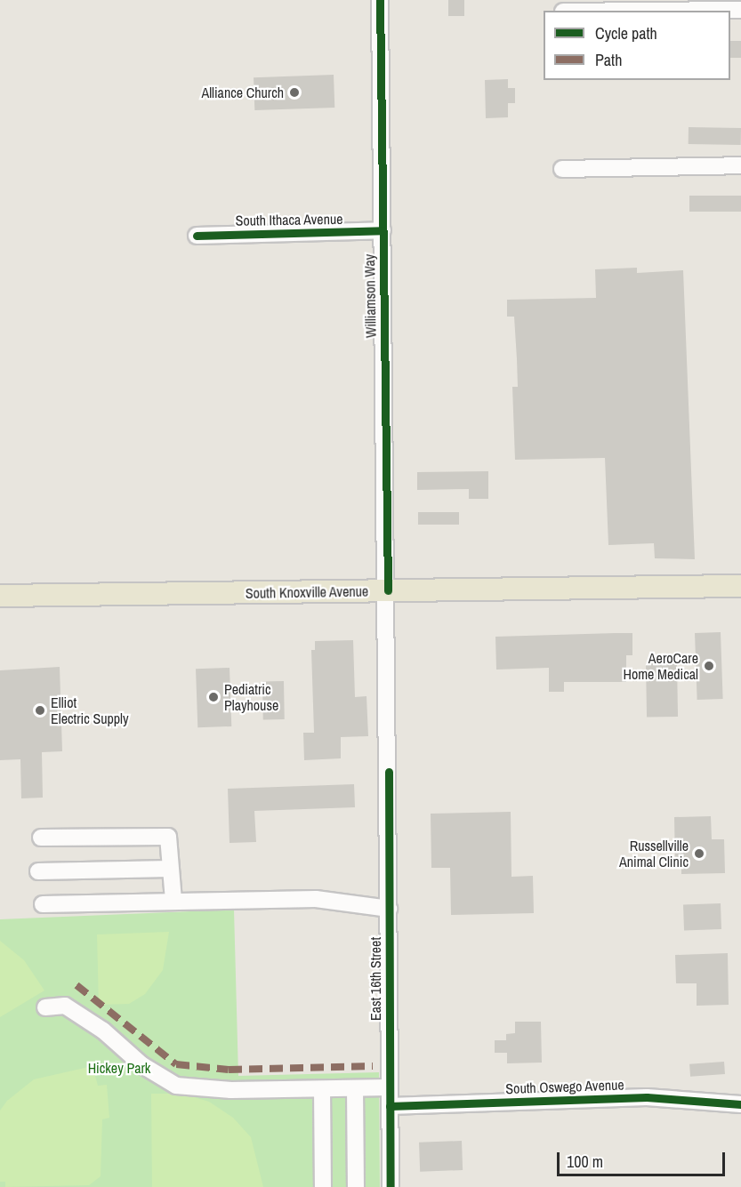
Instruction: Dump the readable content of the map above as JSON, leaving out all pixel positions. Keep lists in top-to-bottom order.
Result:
{
  "streets": {
    "main road": ["South Knoxville Avenue"],
    "street": [
      "South Ithaca Avenue",
      "Williamson Way",
      "East 16th Street",
      "South Oswego Avenue"
    ]
  },
  "crossings": [
    ["South Ithaca Avenue", "Williamson Way"],
    ["Williamson Way", "South Knoxville Avenue"],
    ["Williamson Way", "East 16th Street"],
    ["South Knoxville Avenue", "East 16th Street"],
    ["East 16th Street", "South Oswego Avenue"]
  ],
  "parks": ["Hickey Park"],
  "places": [
    "Alliance Church",
    "AeroCare Home Medical",
    "Pediatric Playhouse",
    "Elliot Electric Supply",
    "Russellville Animal Clinic"
  ],
  "legend": ["Cycle path", "Path"],
  "scale_bar": "100 m"
}
